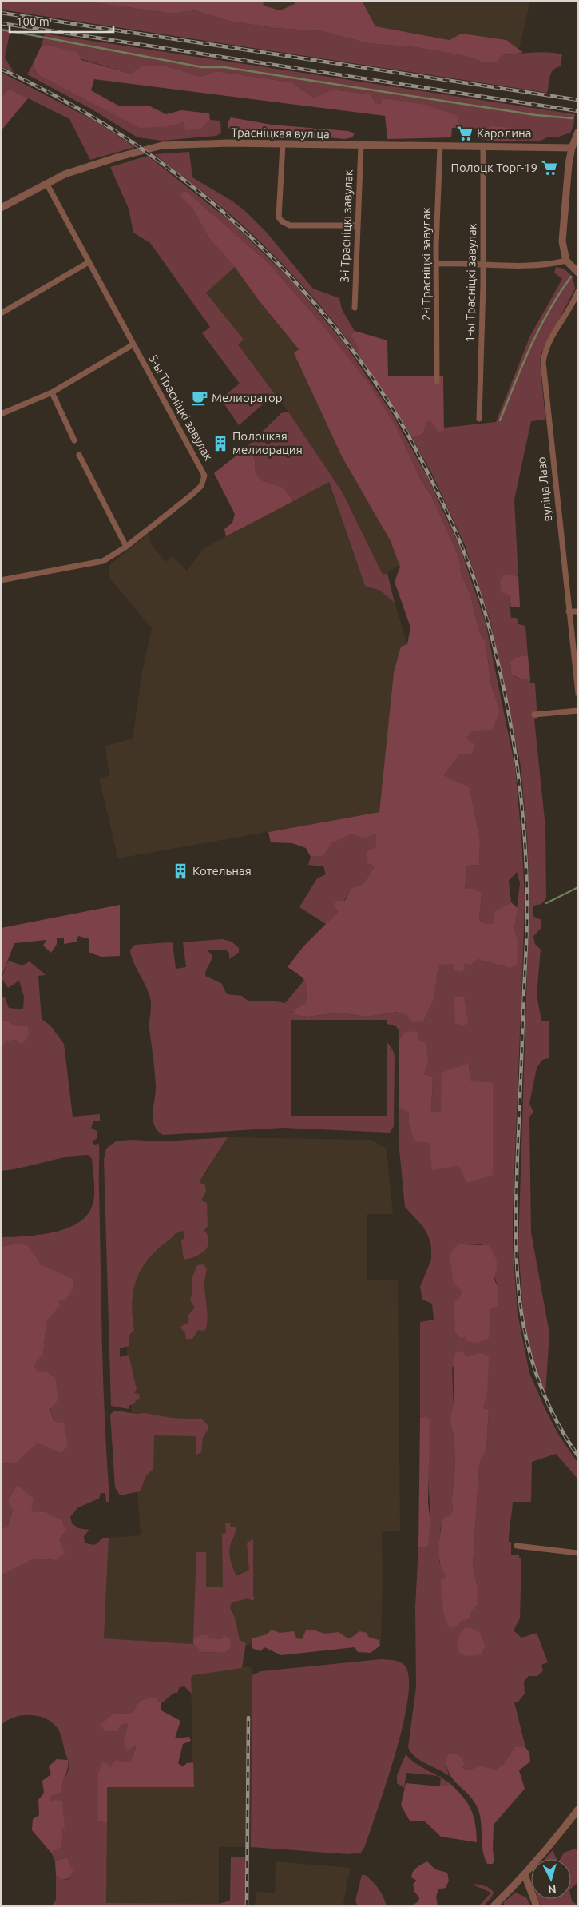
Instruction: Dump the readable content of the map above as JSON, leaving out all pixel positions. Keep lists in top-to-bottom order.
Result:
{
  "streets": {
    "street": [
      "Трасніцкая вуліца",
      "3-і Трасніцкі завулак",
      "2-і Трасніцкі завулак",
      "1-ы Трасніцкі завулак",
      "5-ы Трасніцкі завулак",
      "вуліца Лазо"
    ]
  },
  "crossings": [
    ["Трасніцкая вуліца", "3-і Трасніцкі завулак"],
    ["Трасніцкая вуліца", "2-і Трасніцкі завулак"],
    ["Трасніцкая вуліца", "1-ы Трасніцкі завулак"],
    ["Трасніцкая вуліца", "5-ы Трасніцкі завулак"]
  ],
  "places": {
    "supermarket": ["Каролина", "Полоцк Торг-19"],
    "cafe": ["Мелиоратор"],
    "building": ["Полоцкая мелиорация", "Котельная"]
  },
  "scale_bar": "100 m",
  "north": "bottom"
}
